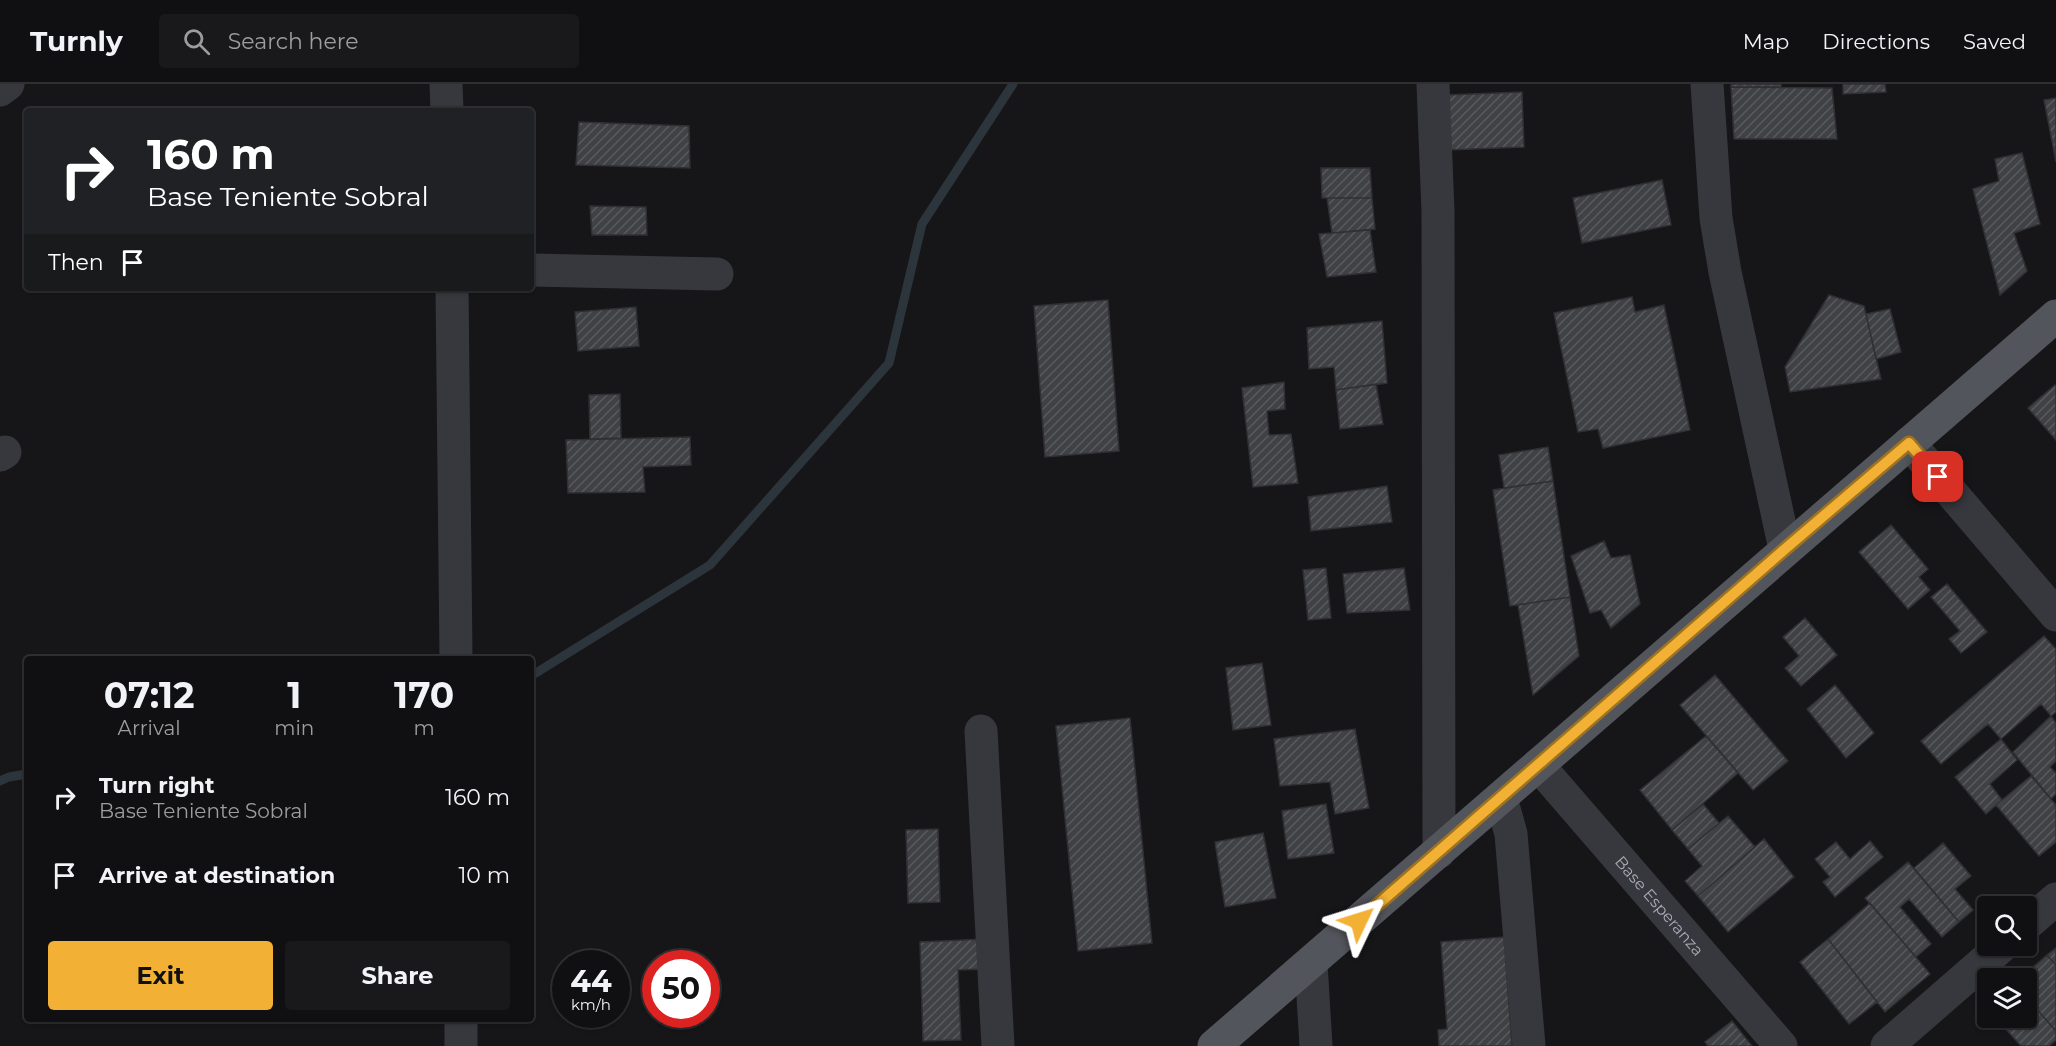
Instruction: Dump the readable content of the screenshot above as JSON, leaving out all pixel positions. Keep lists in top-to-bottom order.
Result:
{
  "streets": {
    "street": ["Base Esperanza"]
  },
  "page": {
    "header": "Turnly",
    "search": "Search here",
    "nav": ["Map", "Directions", "Saved"],
    "turn": ["160 m", "Base Teniente Sobral"],
    "then": "Then",
    "eta": [
      "07:12",
      "Arrival",
      "1",
      "min",
      "170",
      "m"
    ],
    "list": [
      {
        "name": "Turn right",
        "note": "Base Teniente Sobral",
        "value": "160 m"
      },
      {
        "name": "Arrive at destination",
        "value": "10 m"
      }
    ],
    "buttons": ["Exit", "Share"],
    "speed": "44 km/h",
    "limit": "50"
  }
}
